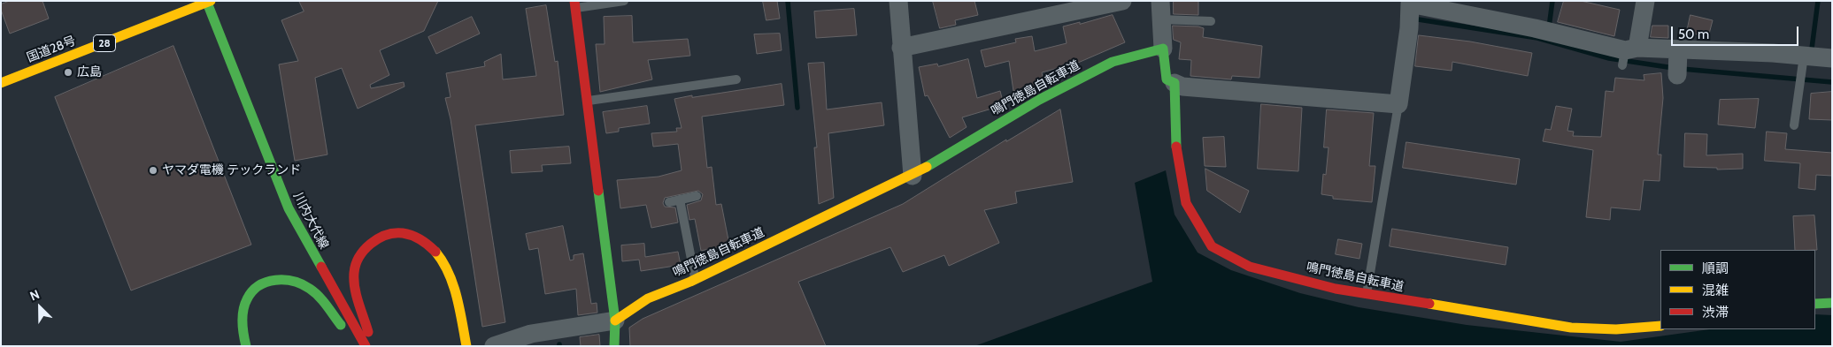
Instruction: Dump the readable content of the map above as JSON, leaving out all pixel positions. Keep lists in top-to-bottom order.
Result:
{
  "streets": {
    "main road": [
      "28",
      "国道28号",
      "鳴門徳島自転車道",
      "川内大代線"
    ]
  },
  "crossings": [
    ["国道28号", "川内大代線"]
  ],
  "places": ["広島", "ヤマダ電機 テックランド"],
  "legend": ["順調", "混雑", "渋滞"],
  "scale_bar": "50 m",
  "north": "top left"
}
